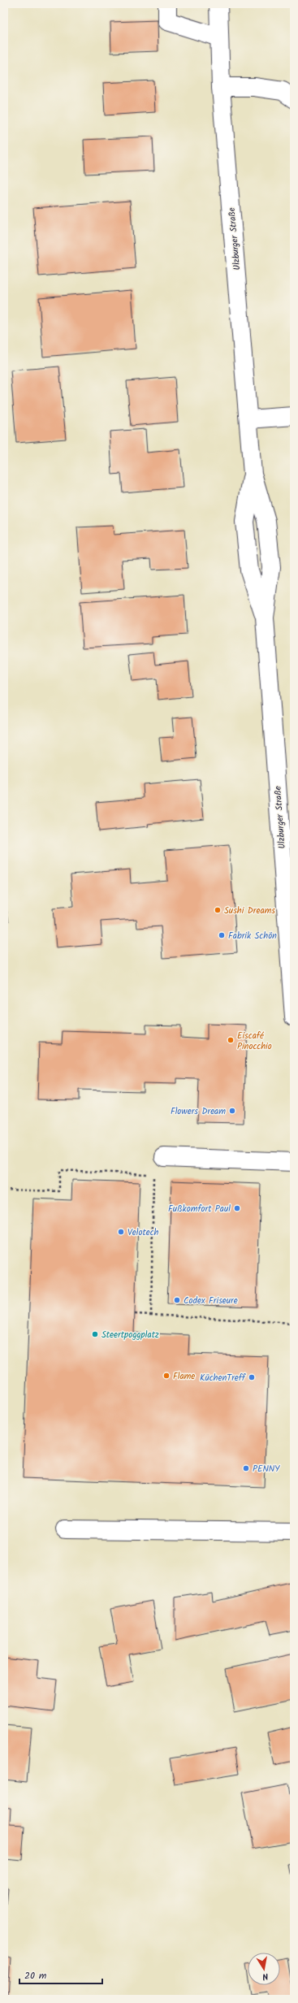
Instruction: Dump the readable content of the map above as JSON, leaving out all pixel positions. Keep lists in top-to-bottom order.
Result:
{
  "streets": {
    "main road": ["Ulzburger Straße"]
  },
  "places": [
    "Sushi Dreams",
    "Fabrik Schön",
    "Eiscafé Pinocchio",
    "Flowers Dream",
    "Fußkomfort Paul",
    "Velotech",
    "Codex Friseure",
    "Steertpoggplatz",
    "Flame",
    "KüchenTreff",
    "PENNY"
  ],
  "scale_bar": "20 m",
  "north": "bottom"
}
